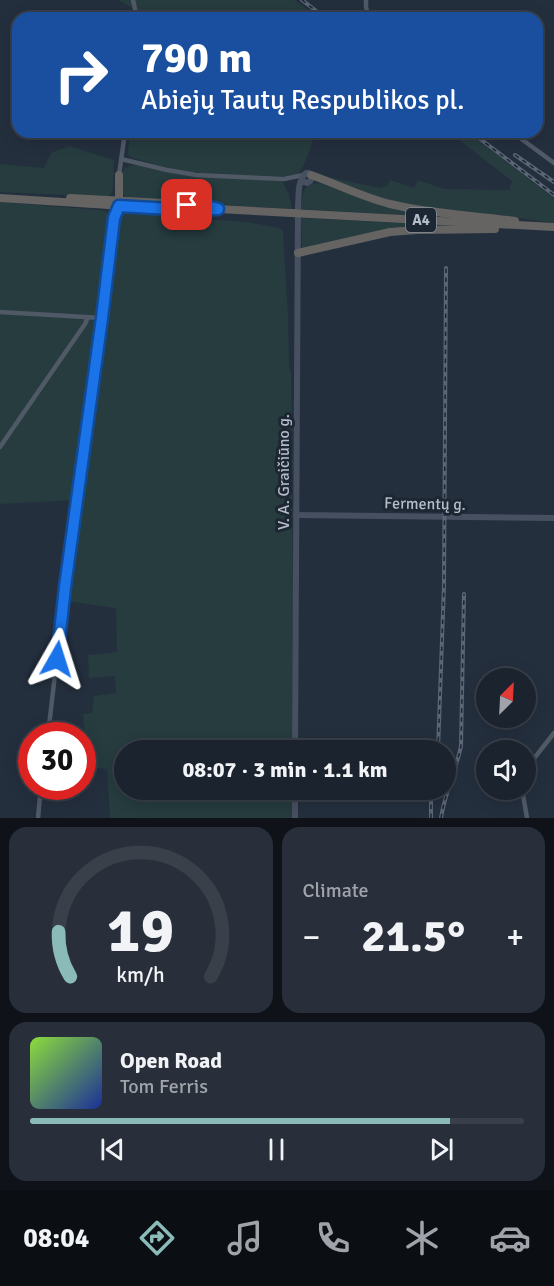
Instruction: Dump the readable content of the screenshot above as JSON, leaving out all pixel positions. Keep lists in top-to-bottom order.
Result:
{
  "streets": {
    "highway": ["A4"],
    "main road": ["V. A. Graičiūno g.", "Fermentų g."]
  },
  "crossings": [
    ["V. A. Graičiūno g.", "Fermentų g."]
  ],
  "north": "top right",
  "page": {
    "turn": ["790 m", "Abiejų Tautų Respublikos pl."],
    "limit": "30",
    "trip": "08:07 · 3 min · 1.1 km",
    "tile": "Climate",
    "heat": ["−", "21.5°", "+"],
    "song": ["Open Road", "Tom Ferris"],
    "tabs": "08:04",
    "gauge": ["19", "km/h"]
  }
}
